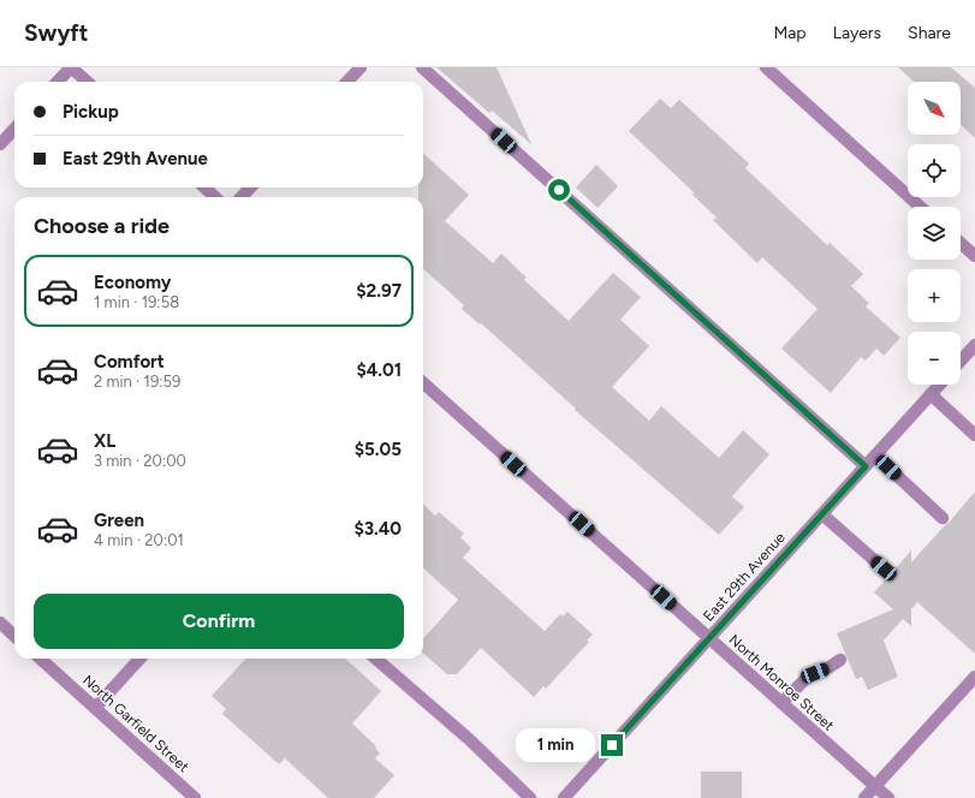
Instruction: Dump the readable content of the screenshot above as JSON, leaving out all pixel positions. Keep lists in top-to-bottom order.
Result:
{
  "streets": {
    "street": ["East 29th Avenue", "North Monroe Street", "North Garfield Street"]
  },
  "crossings": [
    ["East 29th Avenue", "North Monroe Street"]
  ],
  "north": "bottom right",
  "page": {
    "header": "Swyft",
    "nav": ["Map", "Layers", "Share"],
    "map_buttons": ["+", "−"],
    "banner": ["Pickup", "East 29th Avenue"],
    "heading": "Choose a ride",
    "list": [
      {
        "name": "Economy",
        "note": "1 min · 19:58",
        "value": "$2.97"
      },
      {
        "name": "Comfort",
        "note": "2 min · 19:59",
        "value": "$4.01"
      },
      {
        "name": "XL",
        "note": "3 min · 20:00",
        "value": "$5.05"
      },
      {
        "name": "Green",
        "note": "4 min · 20:01",
        "value": "$3.40"
      }
    ],
    "buttons": "Confirm",
    "bubble": "1 min"
  }
}
